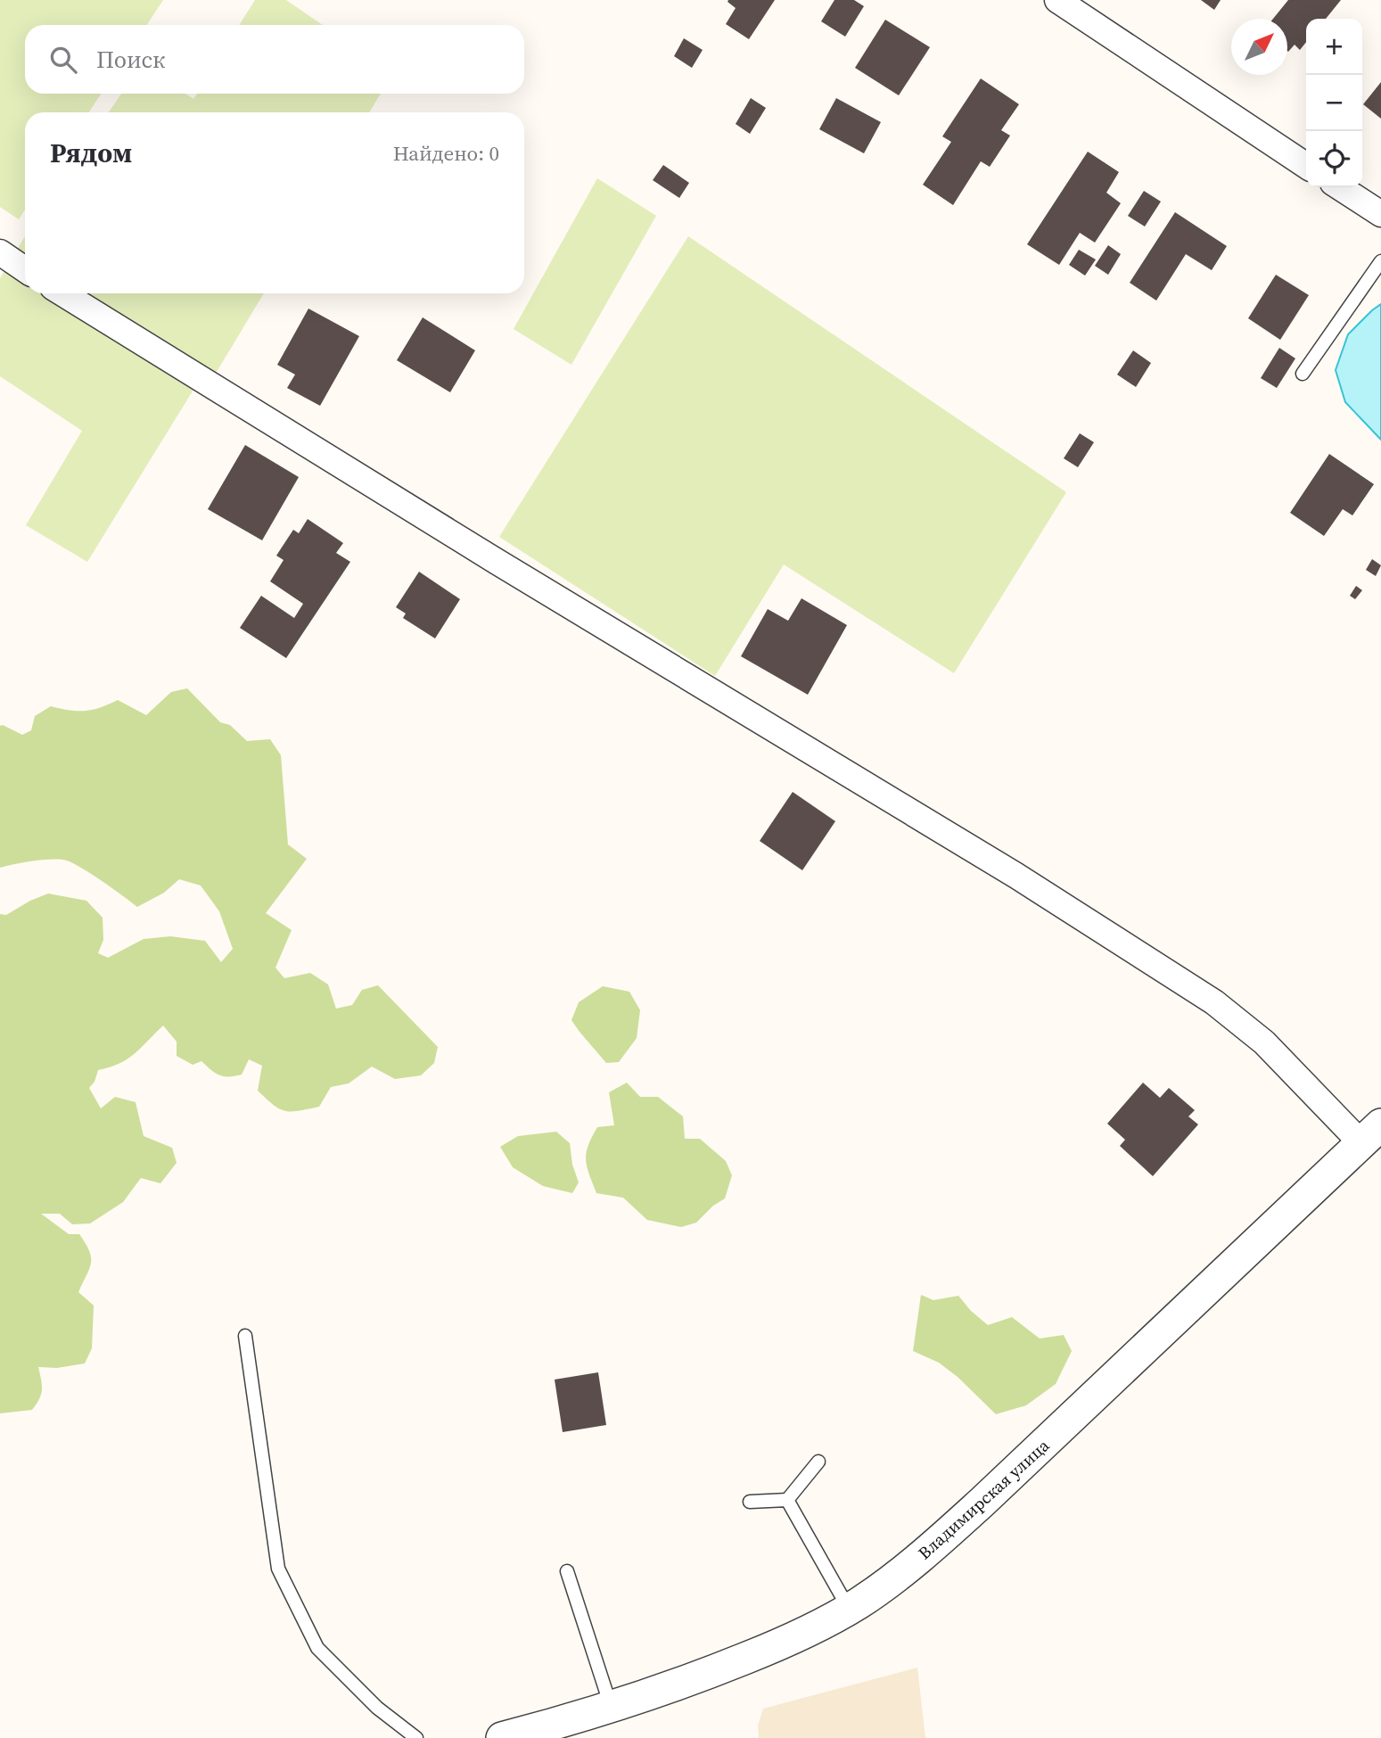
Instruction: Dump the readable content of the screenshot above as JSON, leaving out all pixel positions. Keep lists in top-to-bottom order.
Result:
{
  "streets": {
    "street": ["Владимирская улица"]
  },
  "north": "top right",
  "page": {
    "map_buttons": ["+", "−"],
    "search": "Поиск",
    "heading": ["Рядом", "Найдено: 0"]
  }
}
